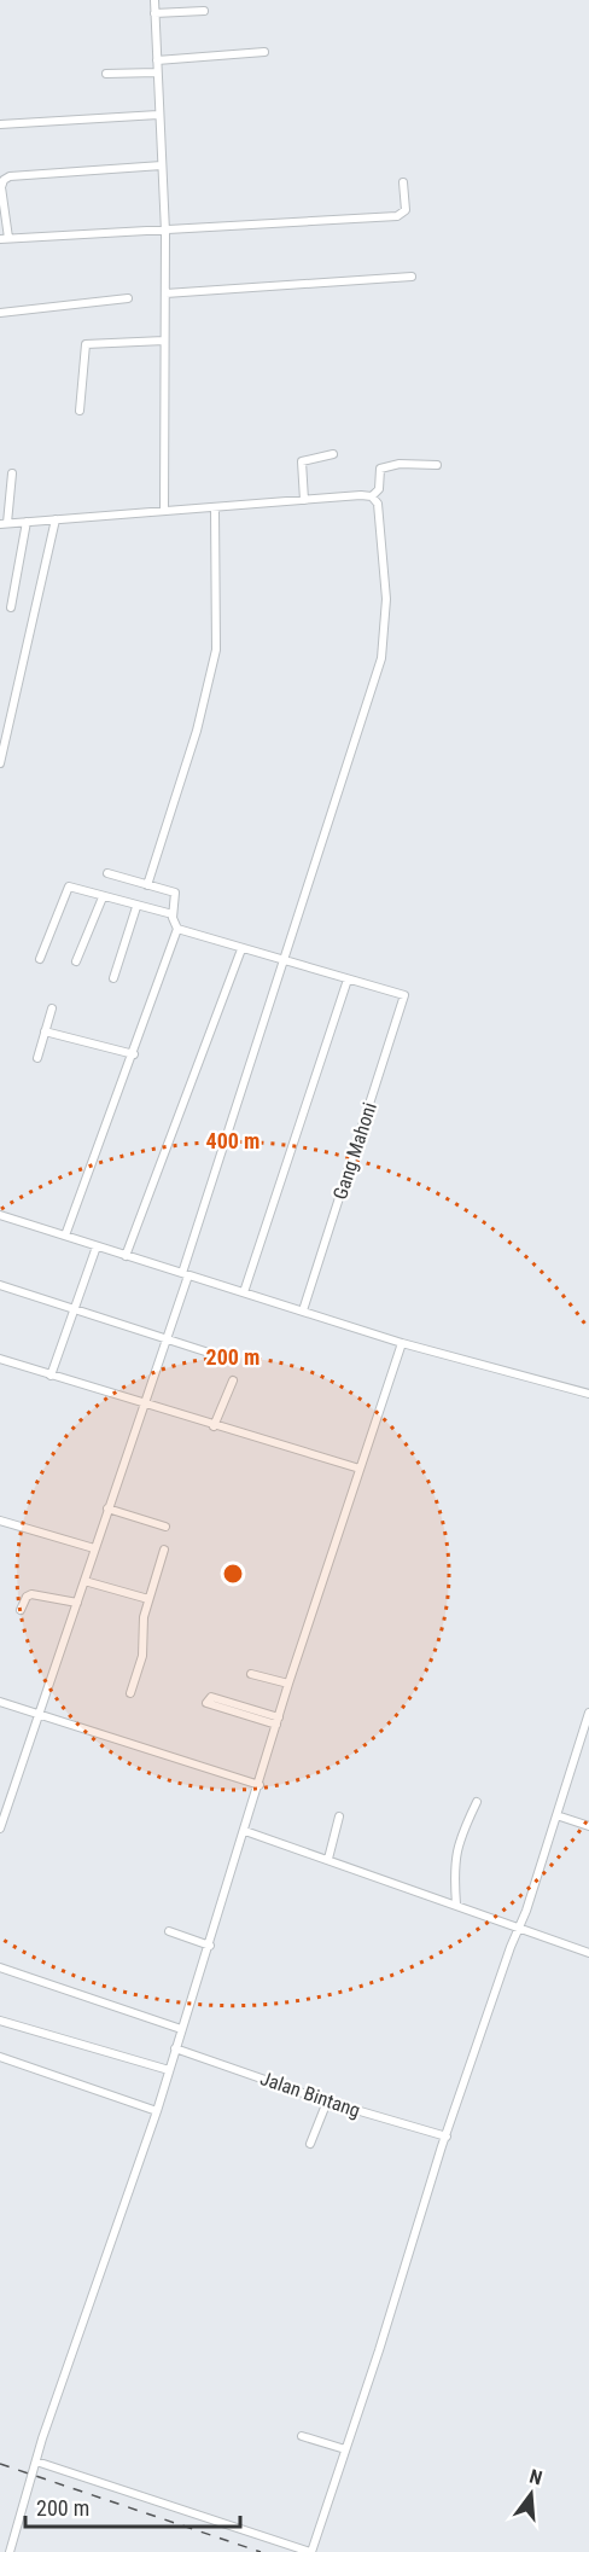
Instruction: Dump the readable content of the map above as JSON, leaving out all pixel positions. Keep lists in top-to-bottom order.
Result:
{
  "streets": {
    "street": ["Gang Mahoni", "Jalan Bintang"]
  },
  "scale_bar": "200 m",
  "north": "top",
  "rings": ["400 m", "200 m"]
}
